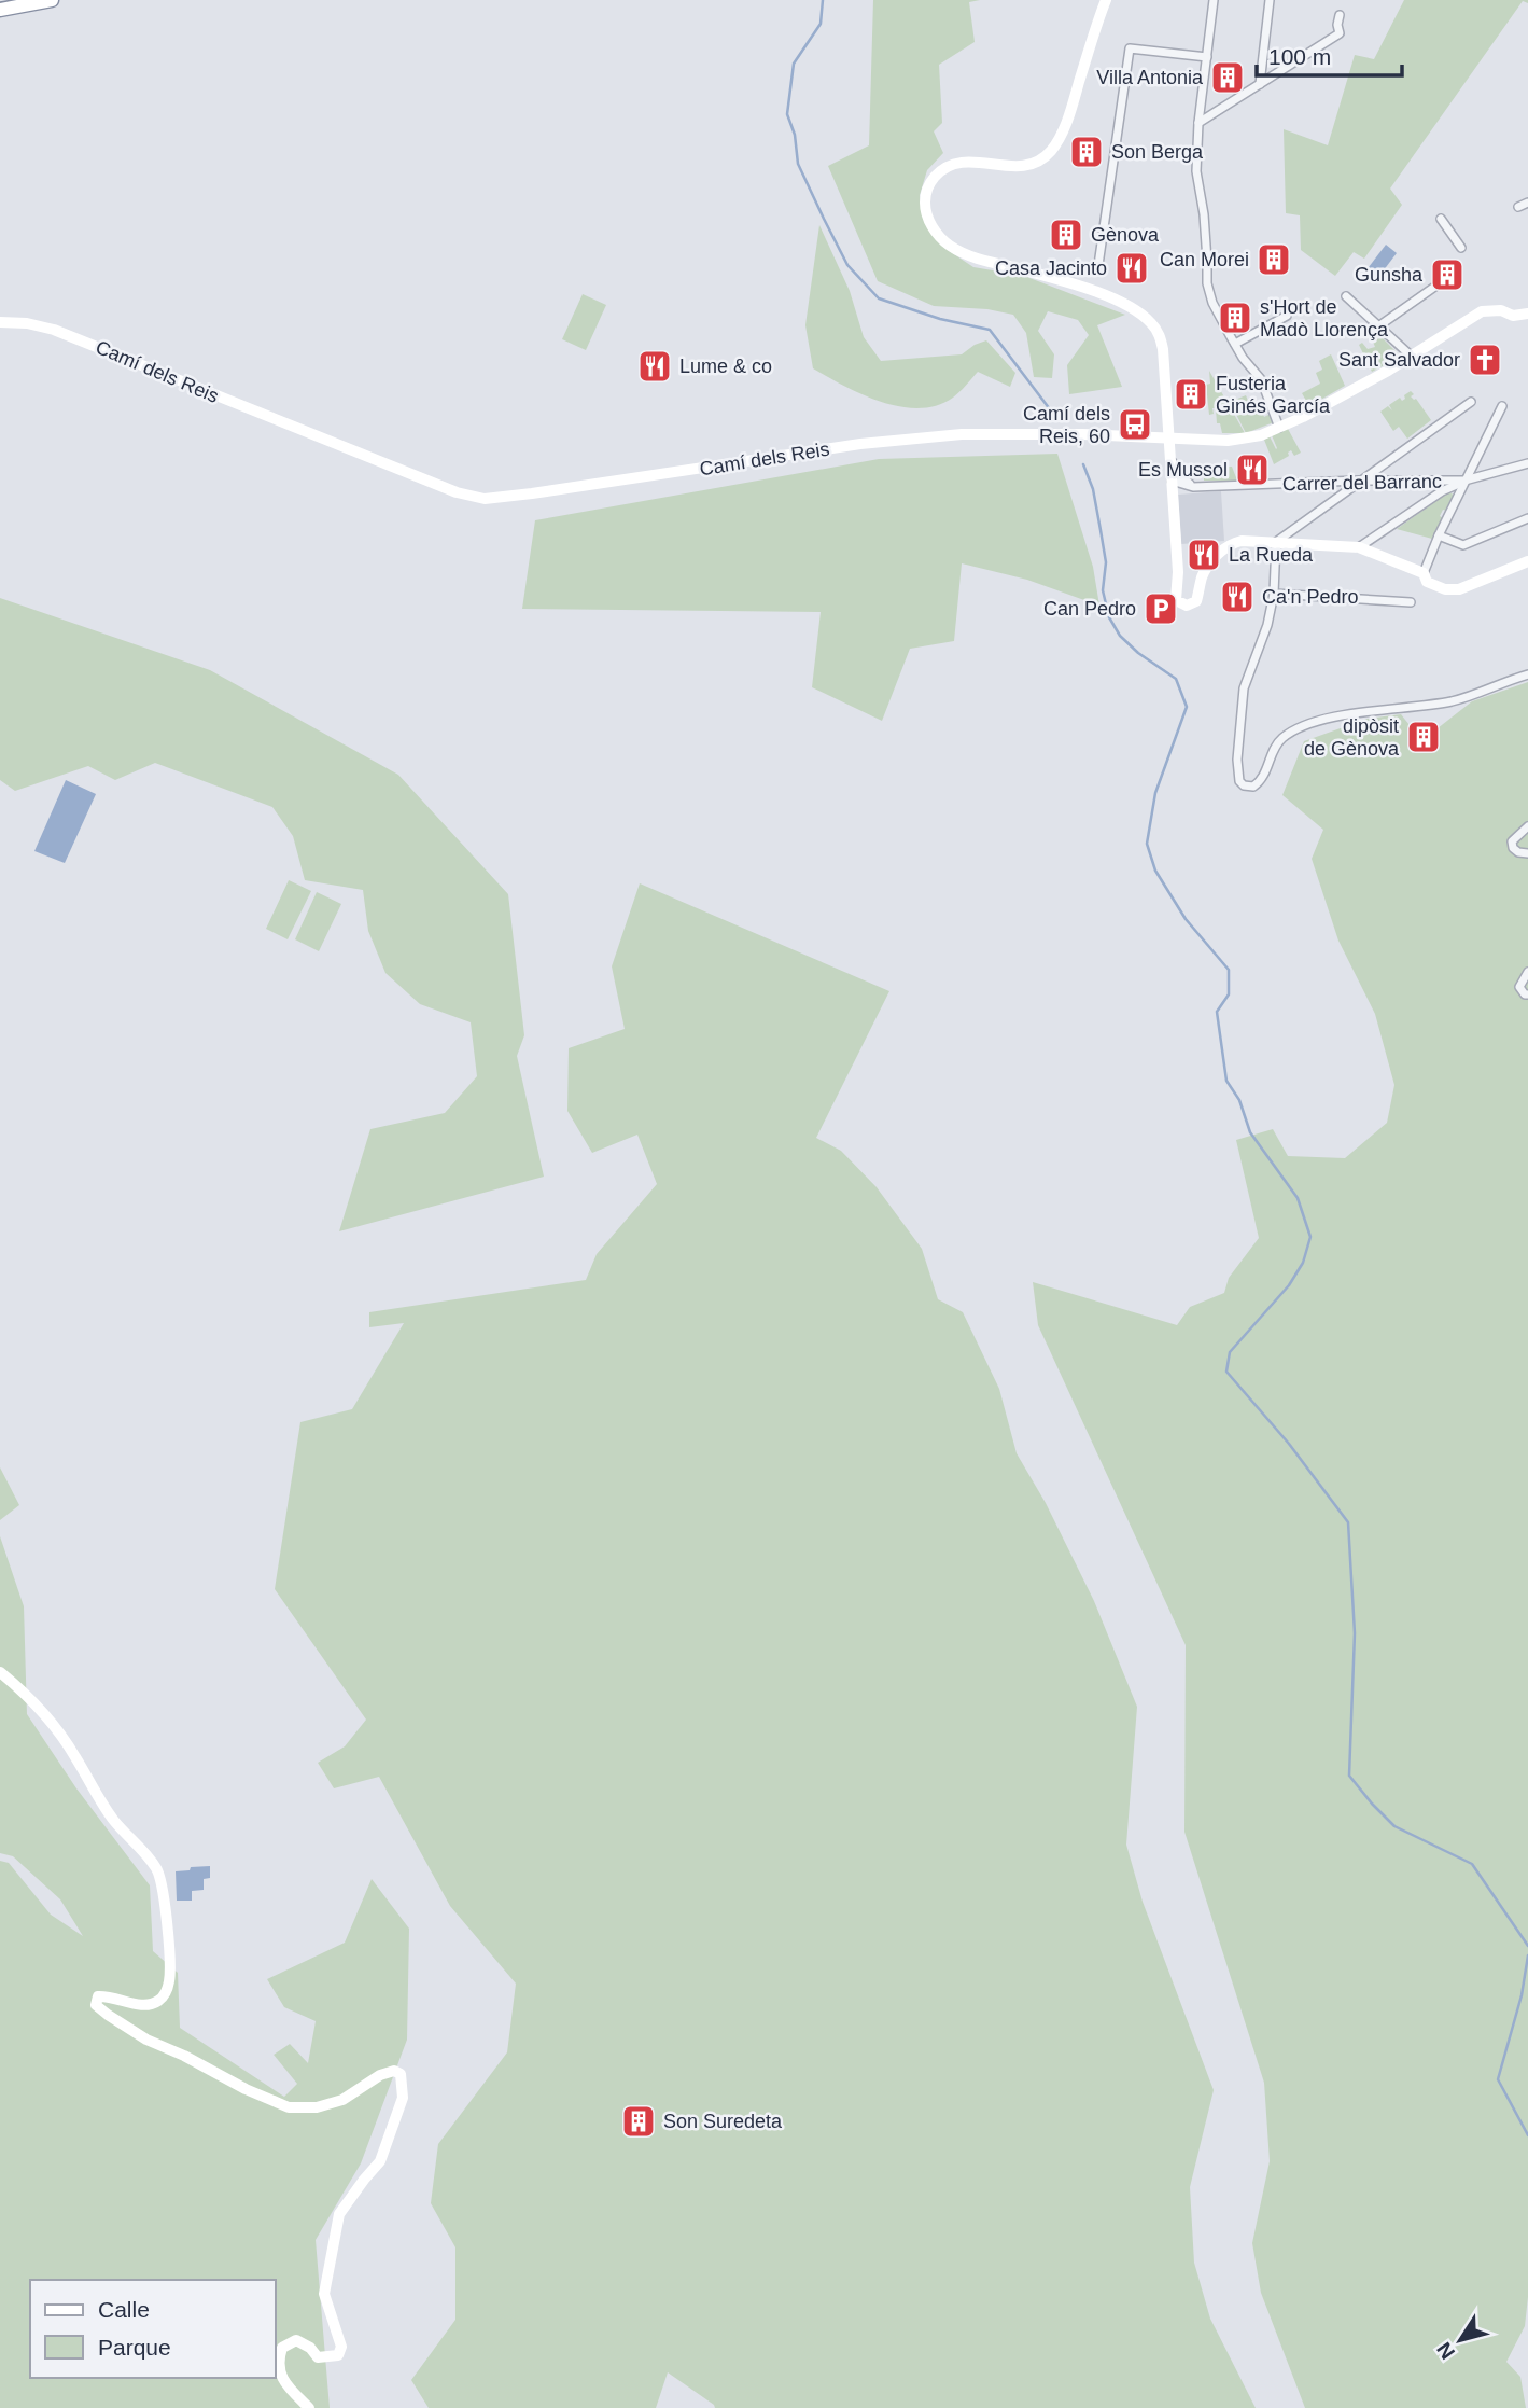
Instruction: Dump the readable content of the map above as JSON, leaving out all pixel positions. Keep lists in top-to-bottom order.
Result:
{
  "streets": {
    "street": ["Camí dels Reis", "Carrer del Barranc"]
  },
  "places": {
    "building": [
      "Villa Antonia",
      "Son Berga",
      "Gènova",
      "Can Morei",
      "Gunsha",
      "s'Hort de Madò Llorença",
      "Fusteria Ginés García",
      "dipòsit de Gènova",
      "Son Suredeta"
    ],
    "restaurant": [
      "Casa Jacinto",
      "Lume & co",
      "Es Mussol",
      "La Rueda",
      "Ca'n Pedro"
    ],
    "church": ["Sant Salvador"],
    "bus stop": ["Camí dels Reis, 60"],
    "parking": ["Can Pedro"]
  },
  "legend": ["Calle", "Parque"],
  "scale_bar": "100 m",
  "north": "bottom left"
}
